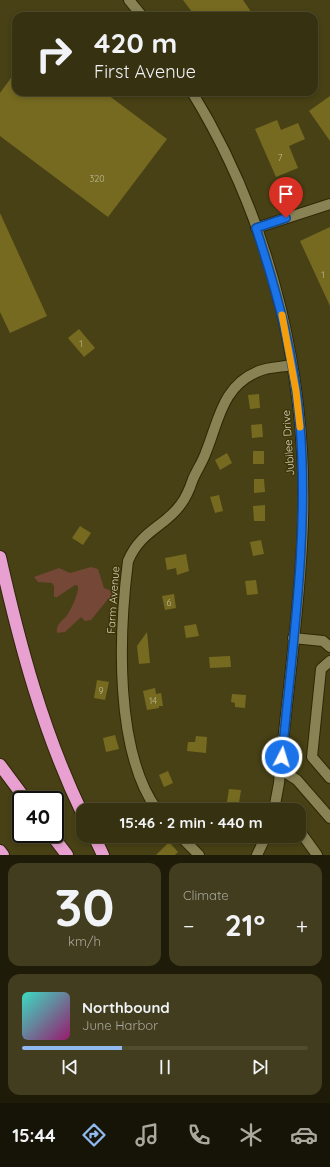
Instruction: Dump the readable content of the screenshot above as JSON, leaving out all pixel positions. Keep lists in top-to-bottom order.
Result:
{
  "streets": {
    "street": ["Jubilee Drive", "Farm Avenue"]
  },
  "crossings": [
    ["Jubilee Drive", "Farm Avenue"]
  ],
  "house_numbers": [
    "7",
    "320",
    "1",
    "1",
    "6",
    "9",
    "14"
  ],
  "page": {
    "turn": ["420 m", "First Avenue"],
    "limit": "40",
    "trip": "15:46 · 2 min · 440 m",
    "tile": [
      ["30", "km/h"],
      "Climate"
    ],
    "heat": ["−", "21°", "+"],
    "song": ["Northbound", "June Harbor"],
    "tabs": "15:44"
  }
}
